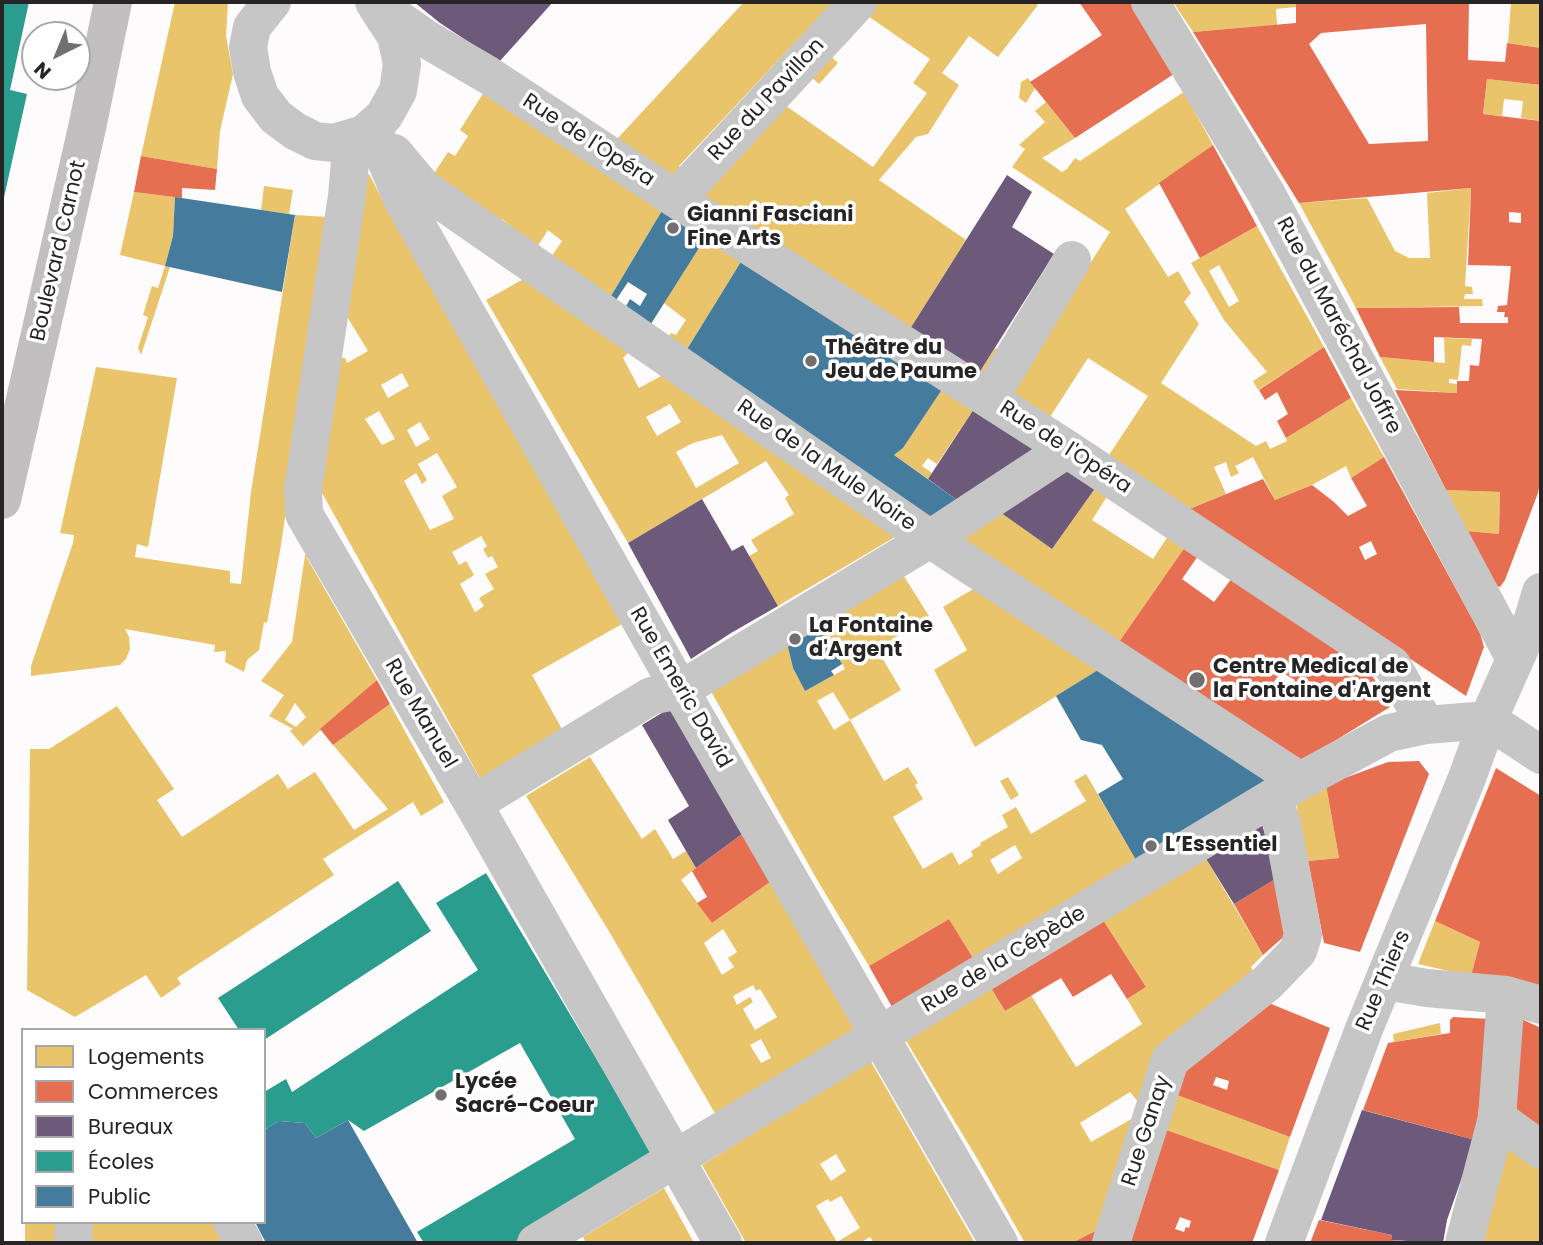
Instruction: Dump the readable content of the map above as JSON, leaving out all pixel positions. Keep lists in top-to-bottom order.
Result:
{
  "streets": {
    "main road": ["Boulevard Carnot"],
    "street": [
      "Rue du Pavillon",
      "Rue de l'Opéra",
      "Rue du Maréchal Joffre",
      "Rue de la Mule Noire",
      "Rue Emeric David",
      "Rue Manuel",
      "Rue de la Cépède",
      "Rue Thiers",
      "Rue Ganay"
    ]
  },
  "crossings": [
    ["Rue du Pavillon", "Rue de l'Opéra"],
    ["Rue de l'Opéra", "Rue de la Cépède"],
    ["Rue du Maréchal Joffre", "Rue Thiers"],
    ["Rue de la Mule Noire", "Rue Emeric David"],
    ["Rue de la Mule Noire", "Rue Manuel"],
    ["Rue de la Mule Noire", "Rue de la Cépède"],
    ["Rue de la Mule Noire", "Rue Ganay"],
    ["Rue Emeric David", "Rue Manuel"],
    ["Rue Emeric David", "Rue de la Cépède"],
    ["Rue Manuel", "Rue de la Cépède"],
    ["Rue de la Cépède", "Rue Thiers"],
    ["Rue de la Cépède", "Rue Ganay"]
  ],
  "places": [
    "Gianni Fasciani Fine Arts",
    "Théâtre du Jeu de Paume",
    "La Fontaine d'Argent",
    "Centre Medical de la Fontaine d'Argent",
    "L’Essentiel",
    "Lycée Sacré-Coeur"
  ],
  "legend": [
    "Logements",
    "Commerces",
    "Bureaux",
    "Écoles",
    "Public"
  ],
  "north": "bottom left"
}
